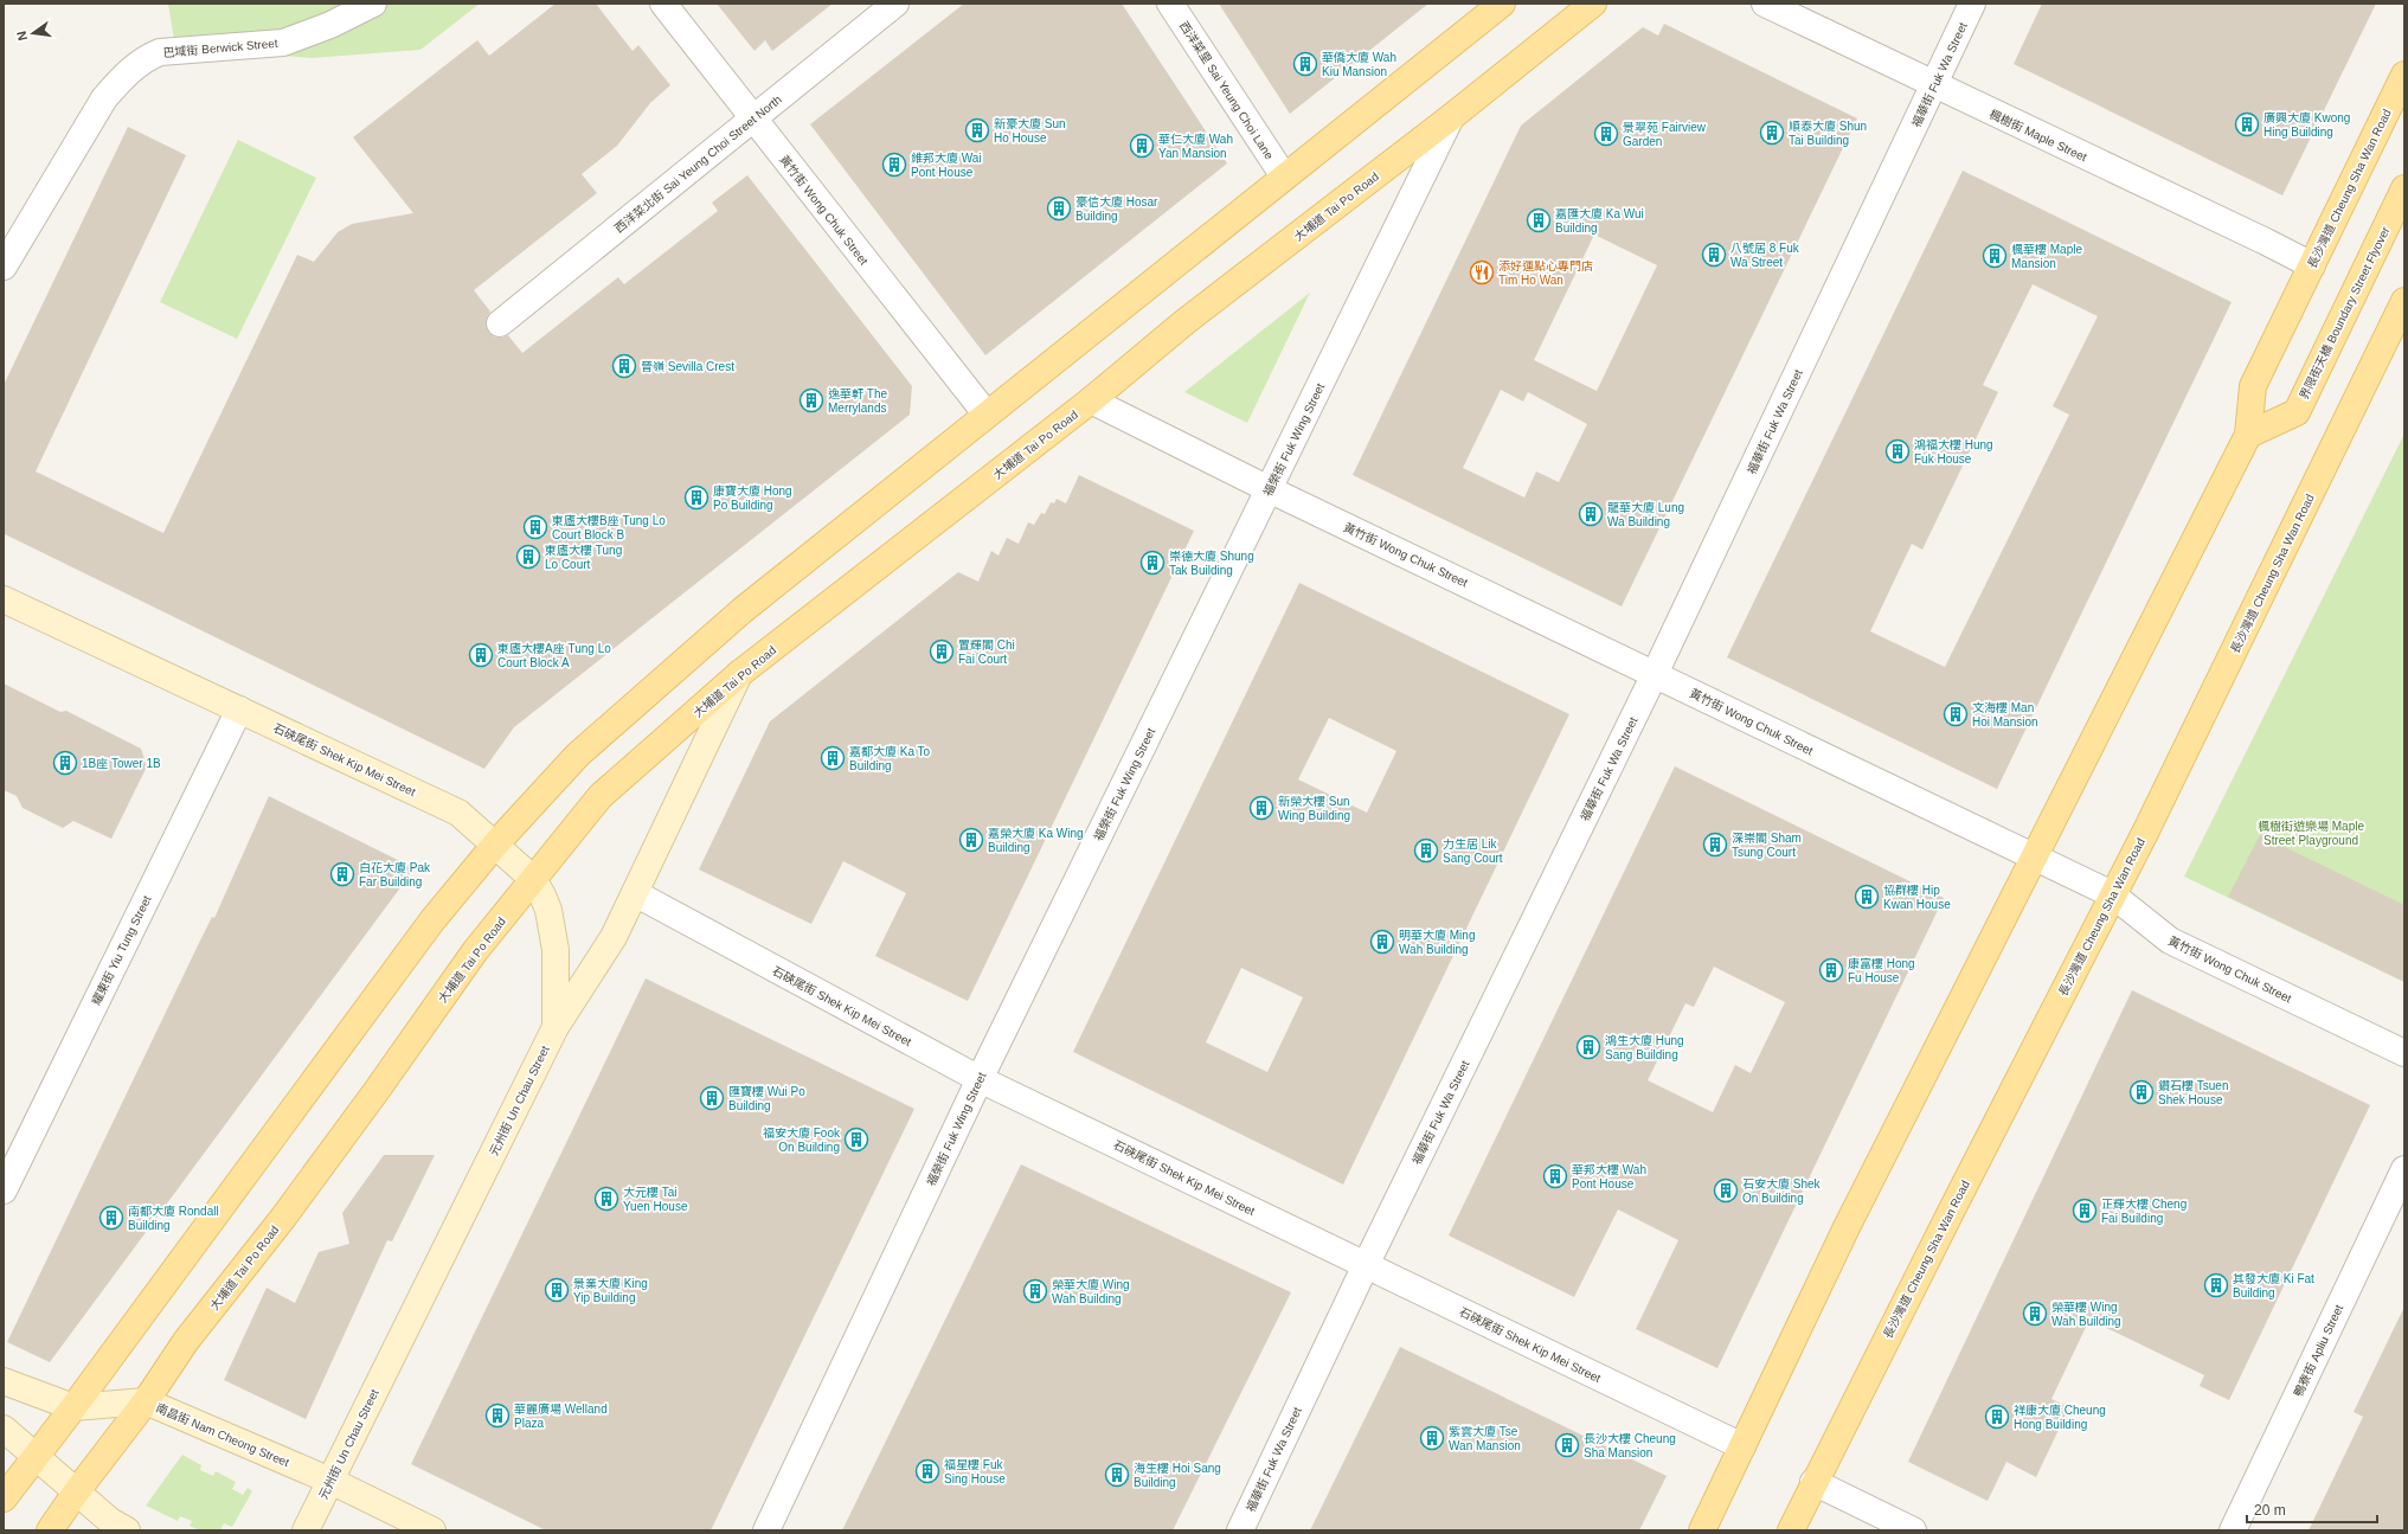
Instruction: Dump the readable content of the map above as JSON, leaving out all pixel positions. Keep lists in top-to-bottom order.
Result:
{
  "streets": {
    "main road": [
      "長沙灣道 Cheung Sha Wan Road",
      "大埔道 Tai Po Road",
      "界限街天橋 Boundary Street Flyover",
      "石硤尾街 Shek Kip Mei Street",
      "元州街 Un Chau Street",
      "南昌街 Nam Cheong Street"
    ],
    "street": [
      "巴域街 Berwick Street",
      "福華街 Fuk Wa Street",
      "西洋菜里 Sai Yeung Choi Lane",
      "楓樹街 Maple Street",
      "西洋菜北街 Sai Yeung Choi Street North",
      "黃竹街 Wong Chuk Street",
      "福榮街 Fuk Wing Street",
      "耀東街 Yiu Tung Street",
      "鴨寮街 Apliu Street"
    ]
  },
  "crossings": [
    ["福華街 Fuk Wa Street", "楓樹街 Maple Street"],
    ["福華街 Fuk Wa Street", "黃竹街 Wong Chuk Street"],
    ["福華街 Fuk Wa Street", "石硤尾街 Shek Kip Mei Street"],
    ["楓樹街 Maple Street", "長沙灣道 Cheung Sha Wan Road"],
    ["西洋菜北街 Sai Yeung Choi Street North", "黃竹街 Wong Chuk Street"],
    ["長沙灣道 Cheung Sha Wan Road", "黃竹街 Wong Chuk Street"],
    ["長沙灣道 Cheung Sha Wan Road", "界限街天橋 Boundary Street Flyover"],
    ["長沙灣道 Cheung Sha Wan Road", "石硤尾街 Shek Kip Mei Street"],
    ["大埔道 Tai Po Road", "黃竹街 Wong Chuk Street"],
    ["大埔道 Tai Po Road", "福榮街 Fuk Wing Street"],
    ["大埔道 Tai Po Road", "石硤尾街 Shek Kip Mei Street"],
    ["大埔道 Tai Po Road", "元州街 Un Chau Street"],
    ["大埔道 Tai Po Road", "南昌街 Nam Cheong Street"],
    ["黃竹街 Wong Chuk Street", "福榮街 Fuk Wing Street"],
    ["福榮街 Fuk Wing Street", "石硤尾街 Shek Kip Mei Street"],
    ["石硤尾街 Shek Kip Mei Street", "耀東街 Yiu Tung Street"],
    ["石硤尾街 Shek Kip Mei Street", "元州街 Un Chau Street"],
    ["元州街 Un Chau Street", "南昌街 Nam Cheong Street"]
  ],
  "parks": ["楓樹街遊樂場 Maple Street Playground"],
  "places": {
    "building": [
      "華僑大廈 Wah Kiu Mansion",
      "廣興大廈 Kwong Hing Building",
      "新豪大廈 Sun Ho House",
      "順泰大廈 Shun Tai Building",
      "景翠苑 Fairview Garden",
      "華仁大廈 Wah Yan Mansion",
      "維邦大廈 Wai Pont House",
      "豪信大廈 Hosar Building",
      "嘉匯大廈 Ka Wui Building",
      "八號居 8 Fuk Wa Street",
      "楓華樓 Maple Mansion",
      "晉嶺 Sevilla Crest",
      "逸華軒 The Merrylands",
      "鴻福大樓 Hung Fuk House",
      "康寶大廈 Hong Po Building",
      "龍華大廈 Lung Wa Building",
      "東廬大樓B座 Tung Lo Court Block B",
      "東廬大樓 Tung Lo Court",
      "崇德大廈 Shung Tak Building",
      "置輝閣 Chi Fai Court",
      "東廬大樓A座 Tung Lo Court Block A",
      "文海樓 Man Hoi Mansion",
      "嘉都大廈 Ka To Building",
      "1B座 Tower 1B",
      "新榮大樓 Sun Wing Building",
      "嘉榮大廈 Ka Wing Building",
      "深崇閣 Sham Tsung Court",
      "力生居 Lik Sang Court",
      "白花大廈 Pak Far Building",
      "協群樓 Hip Kwan House",
      "明華大廈 Ming Wah Building",
      "康富樓 Hong Fu House",
      "鴻生大廈 Hung Sang Building",
      "鑽石樓 Tsuen Shek House",
      "匯寶樓 Wui Po Building",
      "福安大廈 Fook On Building",
      "華邦大樓 Wah Pont House",
      "石安大廈 Shek On Building",
      "大元樓 Tai Yuen House",
      "正輝大樓 Cheng Fai Building",
      "南都大廈 Rondall Building",
      "其發大廈 Ki Fat Building",
      "景業大廈 King Yip Building",
      "榮華大廈 Wing Wah Building",
      "榮華樓 Wing Wah Building",
      "華麗廣場 Welland Plaza",
      "祥康大廈 Cheung Hong Building",
      "紫雲大廈 Tse Wan Mansion",
      "長沙大樓 Cheung Sha Mansion",
      "福星樓 Fuk Sing House",
      "海生樓 Hoi Sang Building"
    ],
    "restaurant": ["添好運點心專門店 Tim Ho Wan"]
  },
  "scale_bar": "20 m",
  "north": "left"
}
